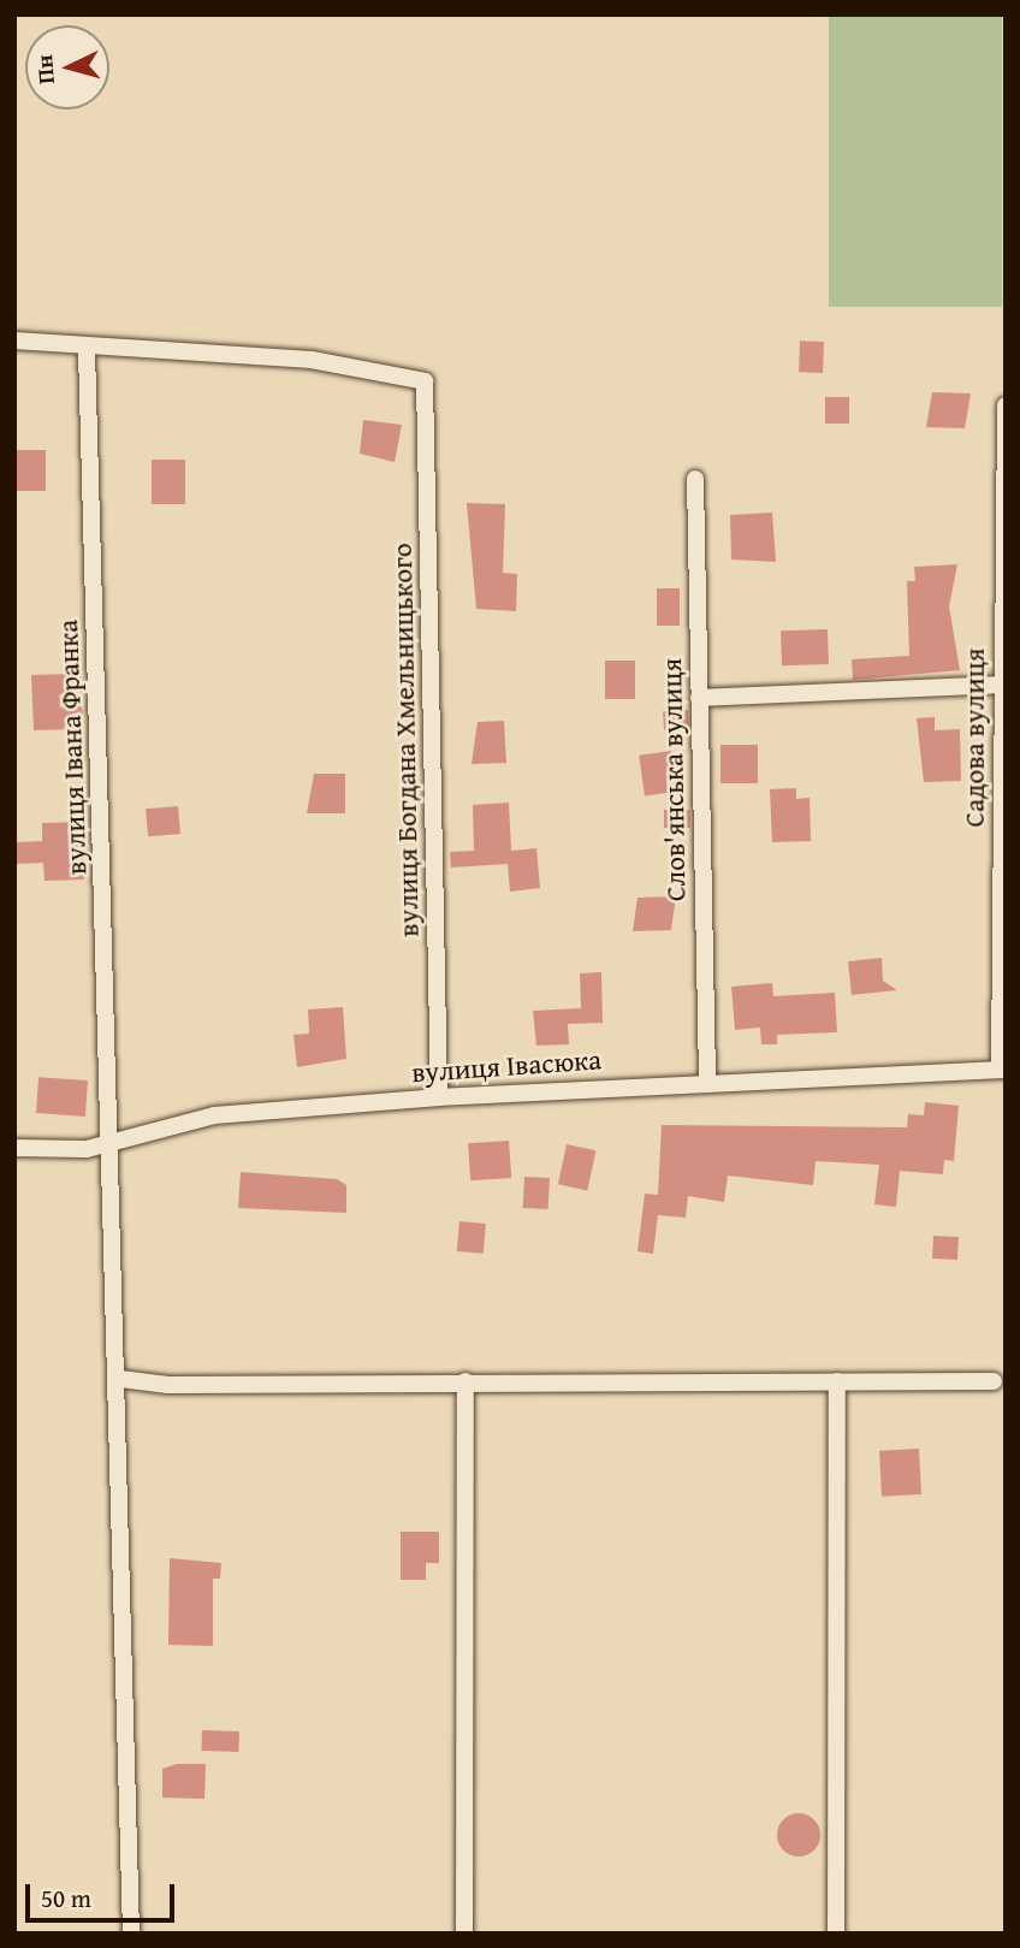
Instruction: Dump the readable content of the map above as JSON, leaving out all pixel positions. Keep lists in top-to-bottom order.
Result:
{
  "streets": {
    "street": [
      "Садова вулиця",
      "вулиця Богдана Хмельницького",
      "вулиця Івана Франка",
      "Слов'янська вулиця",
      "вулиця Івасюка"
    ]
  },
  "crossings": [
    ["Садова вулиця", "вулиця Івасюка"],
    ["вулиця Богдана Хмельницького", "вулиця Івана Франка"],
    ["вулиця Богдана Хмельницького", "вулиця Івасюка"],
    ["вулиця Івана Франка", "вулиця Івасюка"],
    ["Слов'янська вулиця", "вулиця Івасюка"]
  ],
  "scale_bar": "50 m",
  "north": "left"
}
